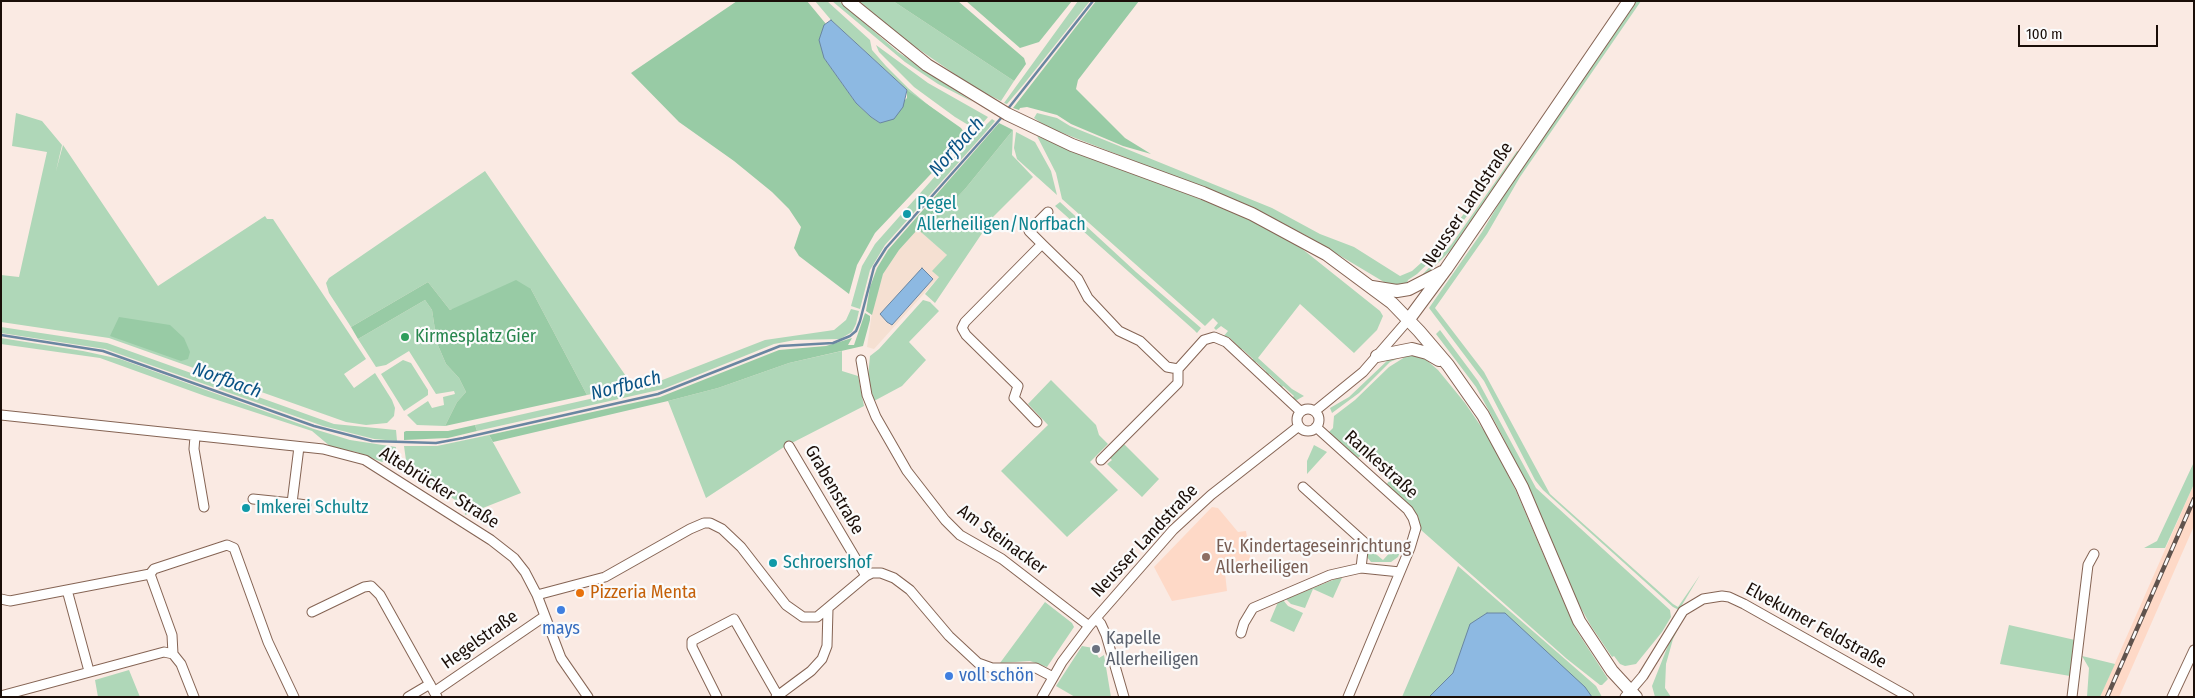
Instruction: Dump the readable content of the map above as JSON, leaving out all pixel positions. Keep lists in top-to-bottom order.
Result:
{
  "streets": {
    "main road": ["Neusser Landstraße"],
    "street": [
      "Rankestraße",
      "Altebrücker Straße",
      "Grabenstraße",
      "Am Steinacker",
      "Elvekumer Feldstraße",
      "Hegelstraße"
    ]
  },
  "crossings": [
    ["Neusser Landstraße", "Rankestraße"],
    ["Neusser Landstraße", "Am Steinacker"],
    ["Altebrücker Straße", "Hegelstraße"]
  ],
  "water": ["Norfbach"],
  "places": [
    "Pegel Allerheiligen/Norfbach",
    "Kirmesplatz Gier",
    "Imkerei Schultz",
    "Ev. Kindertageseinrichtung Allerheiligen",
    "Schroershof",
    "Pizzeria Menta",
    "mays",
    "Kapelle Allerheiligen",
    "voll schön"
  ],
  "scale_bar": "100 m"
}
